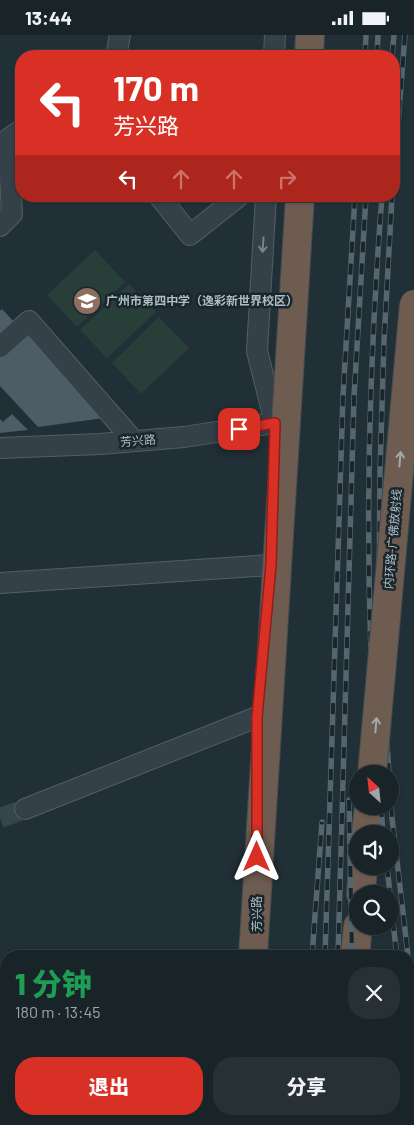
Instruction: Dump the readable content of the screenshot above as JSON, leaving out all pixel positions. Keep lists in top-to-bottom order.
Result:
{
  "streets": {
    "highway": ["内环路-广佛放射线"],
    "street": ["芳兴路"]
  },
  "places": {
    "school or university": ["广州市第四中学（逸彩新世界校区）"]
  },
  "north": "top left",
  "page": {
    "status": "13:44",
    "turn": ["170 m", "芳兴路"],
    "heading": ["1 分钟", "180 m · 13:45"],
    "buttons": ["退出", "分享"]
  }
}
